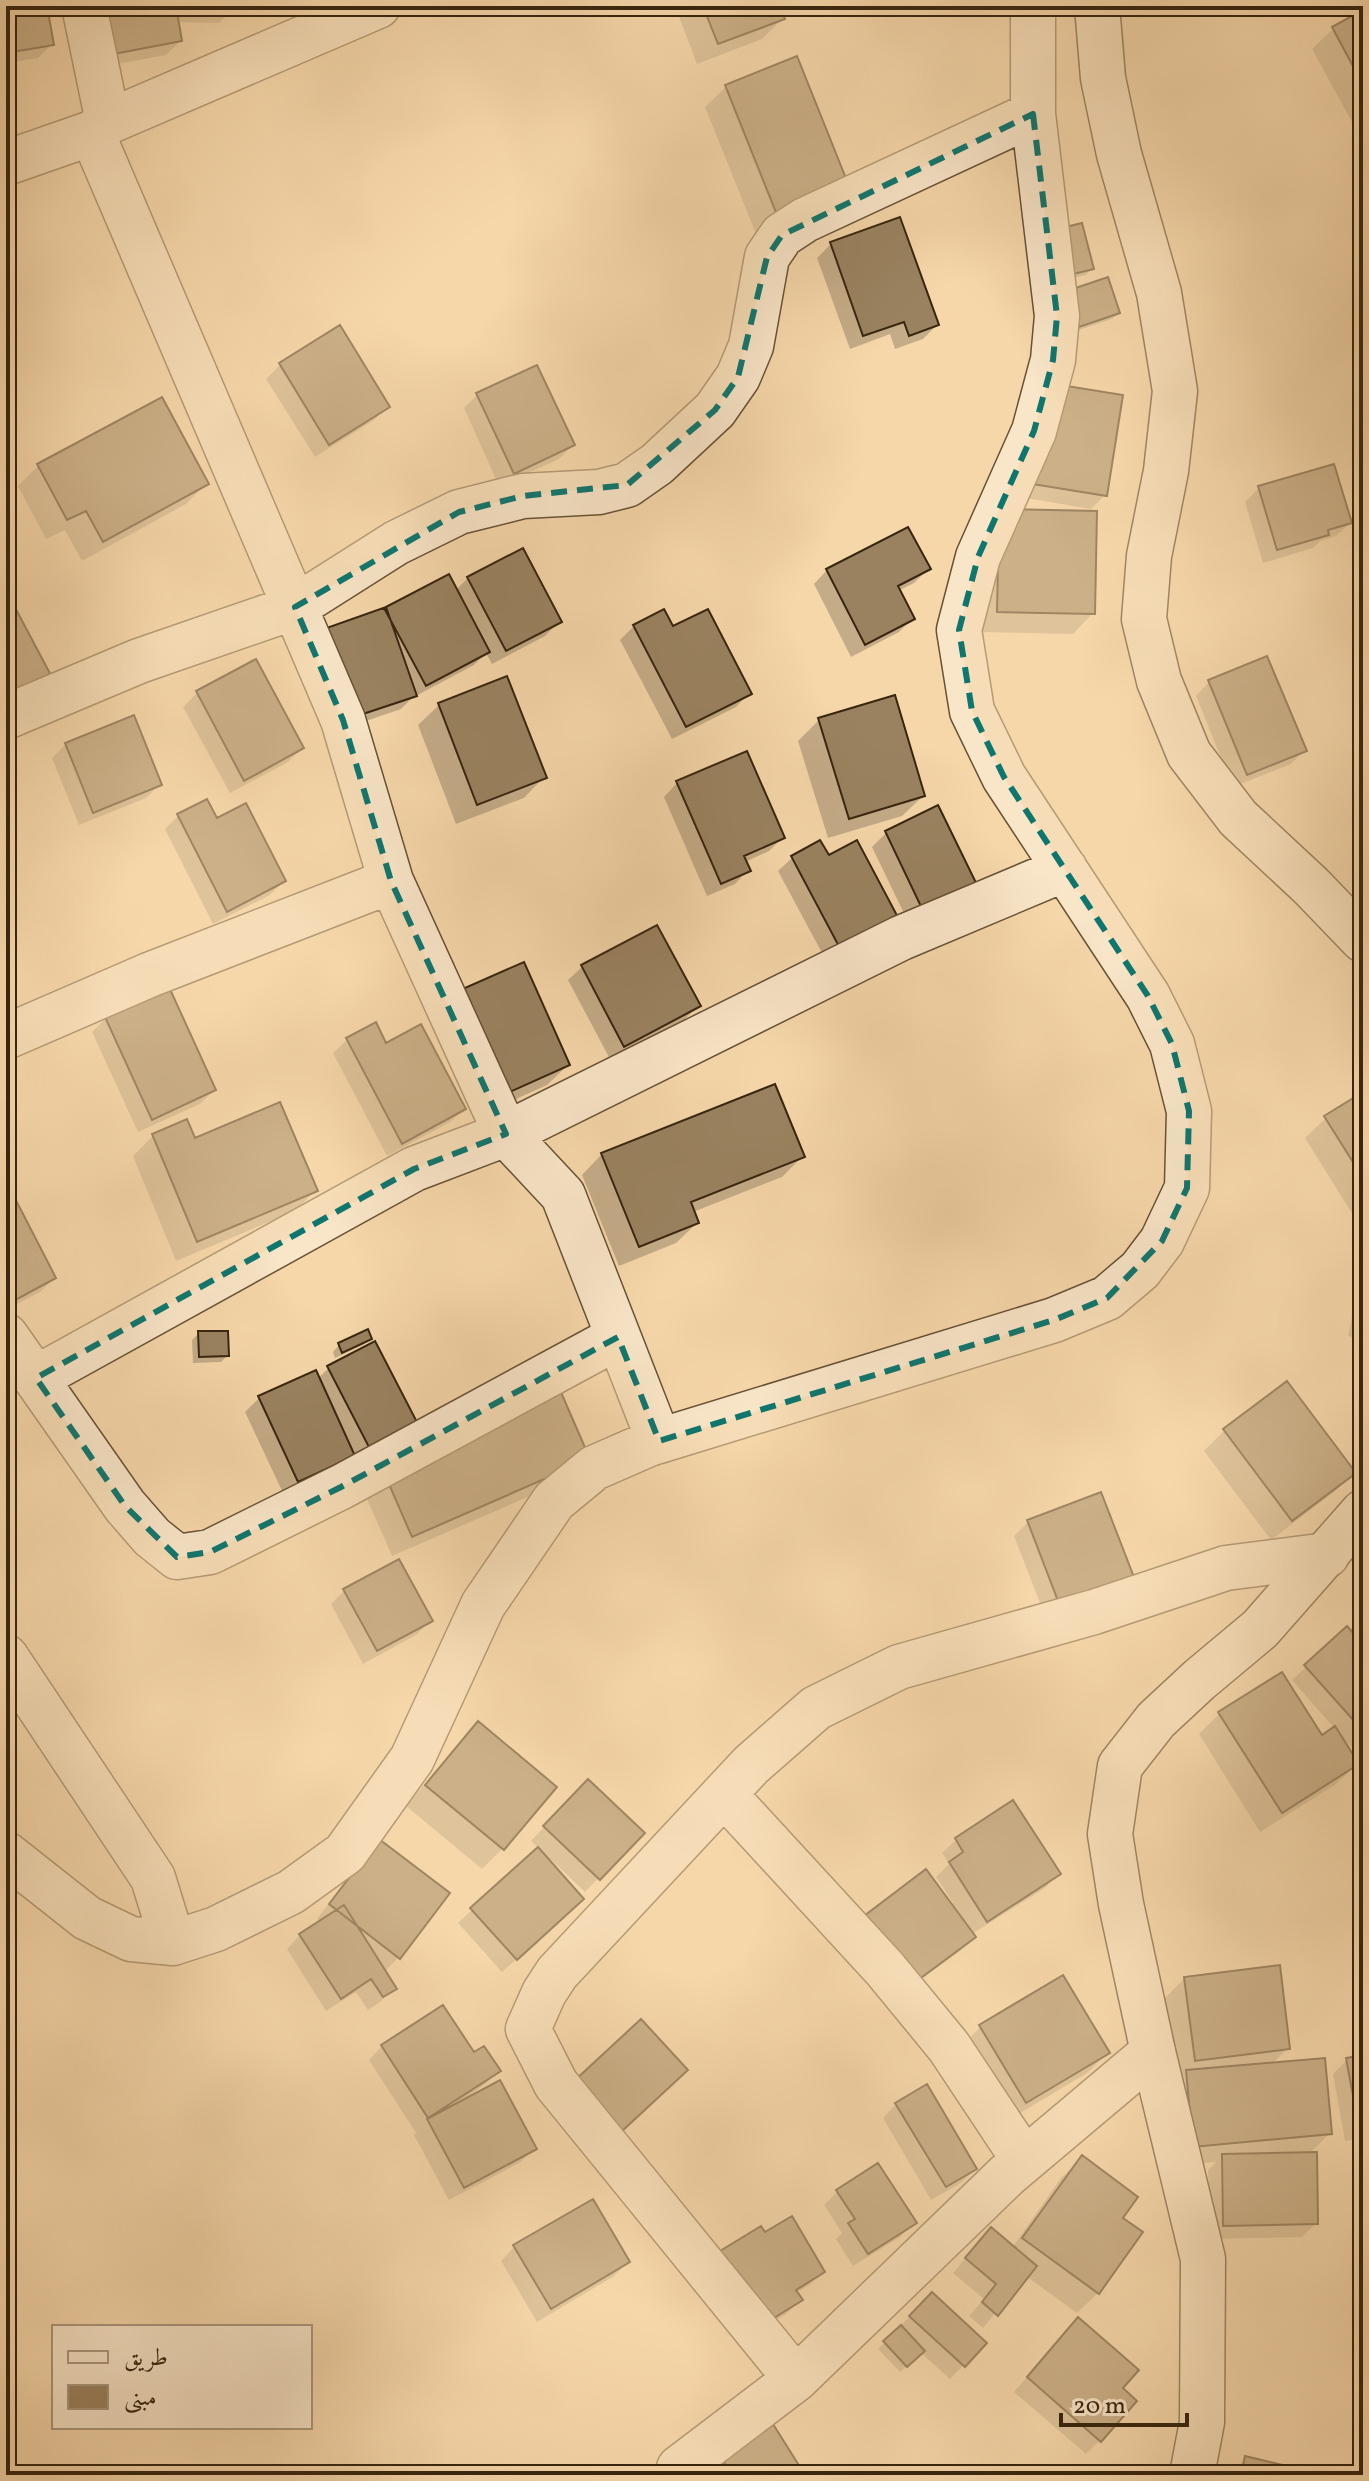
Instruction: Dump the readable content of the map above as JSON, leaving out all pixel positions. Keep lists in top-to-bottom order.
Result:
{
  "legend": ["طريق", "مبنى"],
  "scale_bar": "20 m"
}
